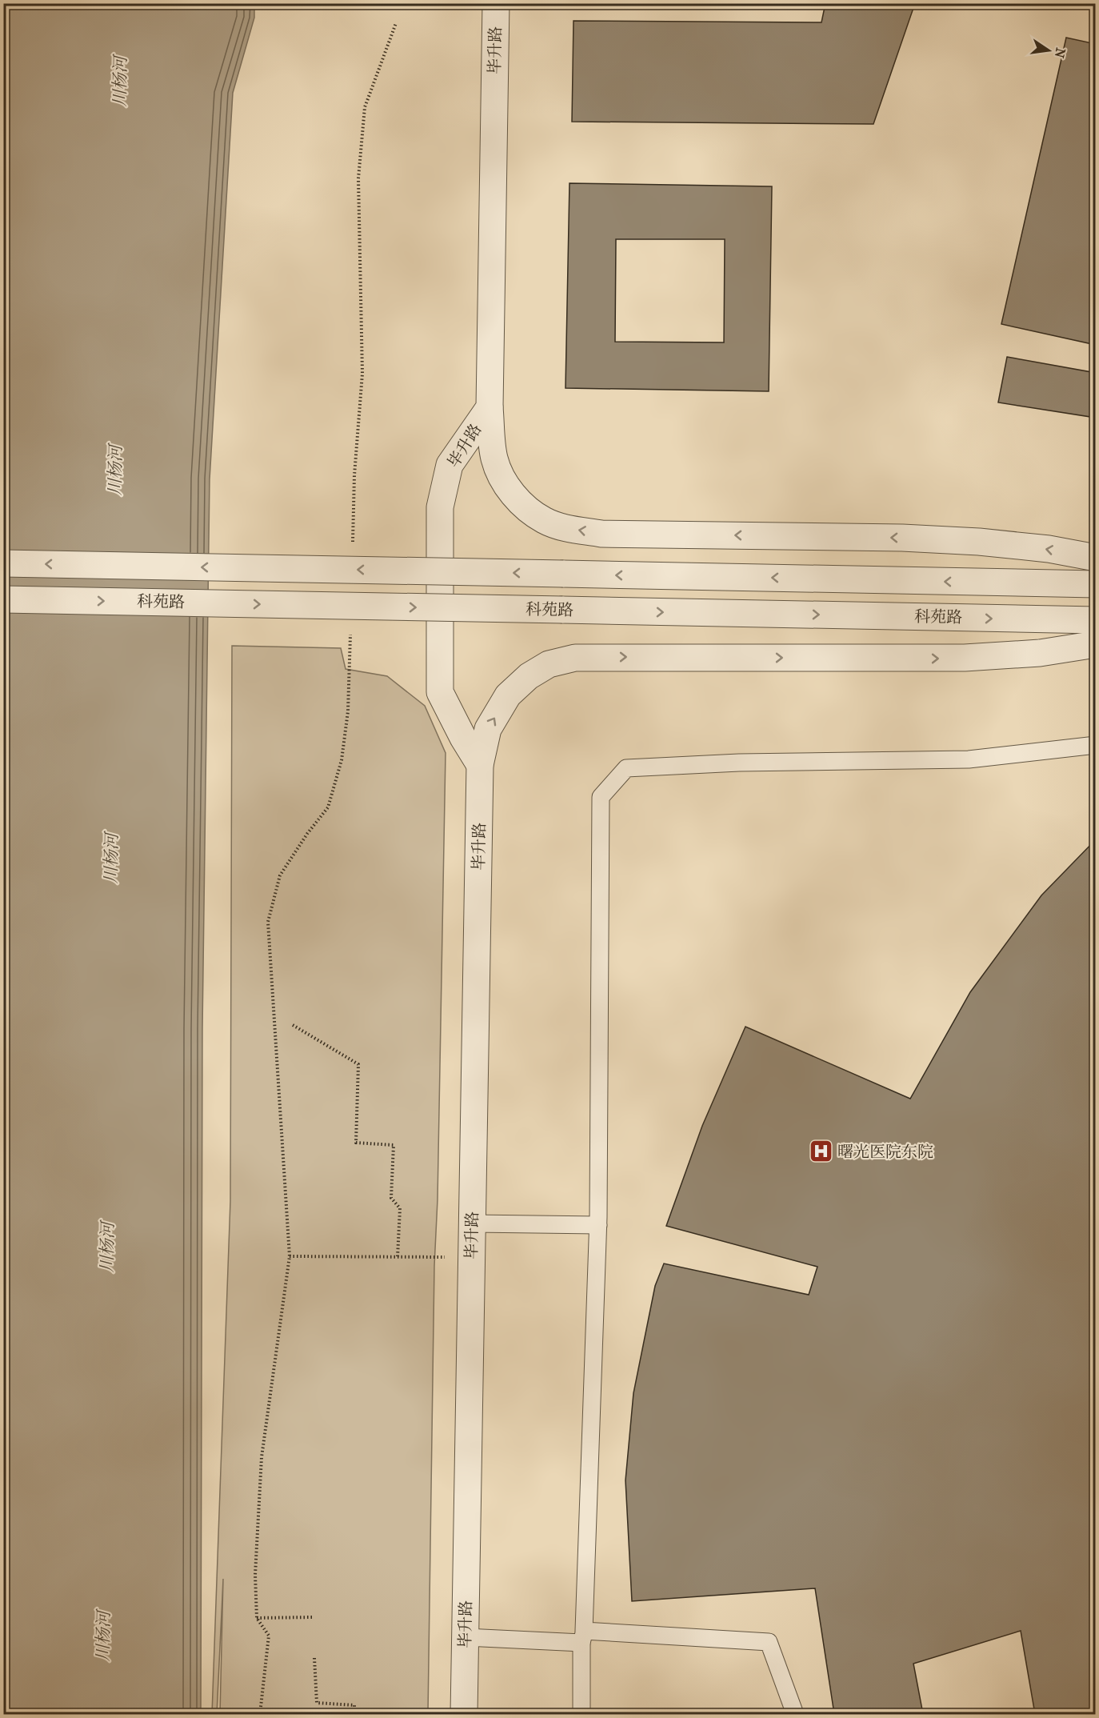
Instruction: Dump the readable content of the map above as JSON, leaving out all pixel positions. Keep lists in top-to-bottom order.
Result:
{
  "streets": {
    "street": ["毕升路", "科苑路"]
  },
  "water": ["川杨河"],
  "places": {
    "hospital": ["曙光医院东院"]
  },
  "north": "right"
}
